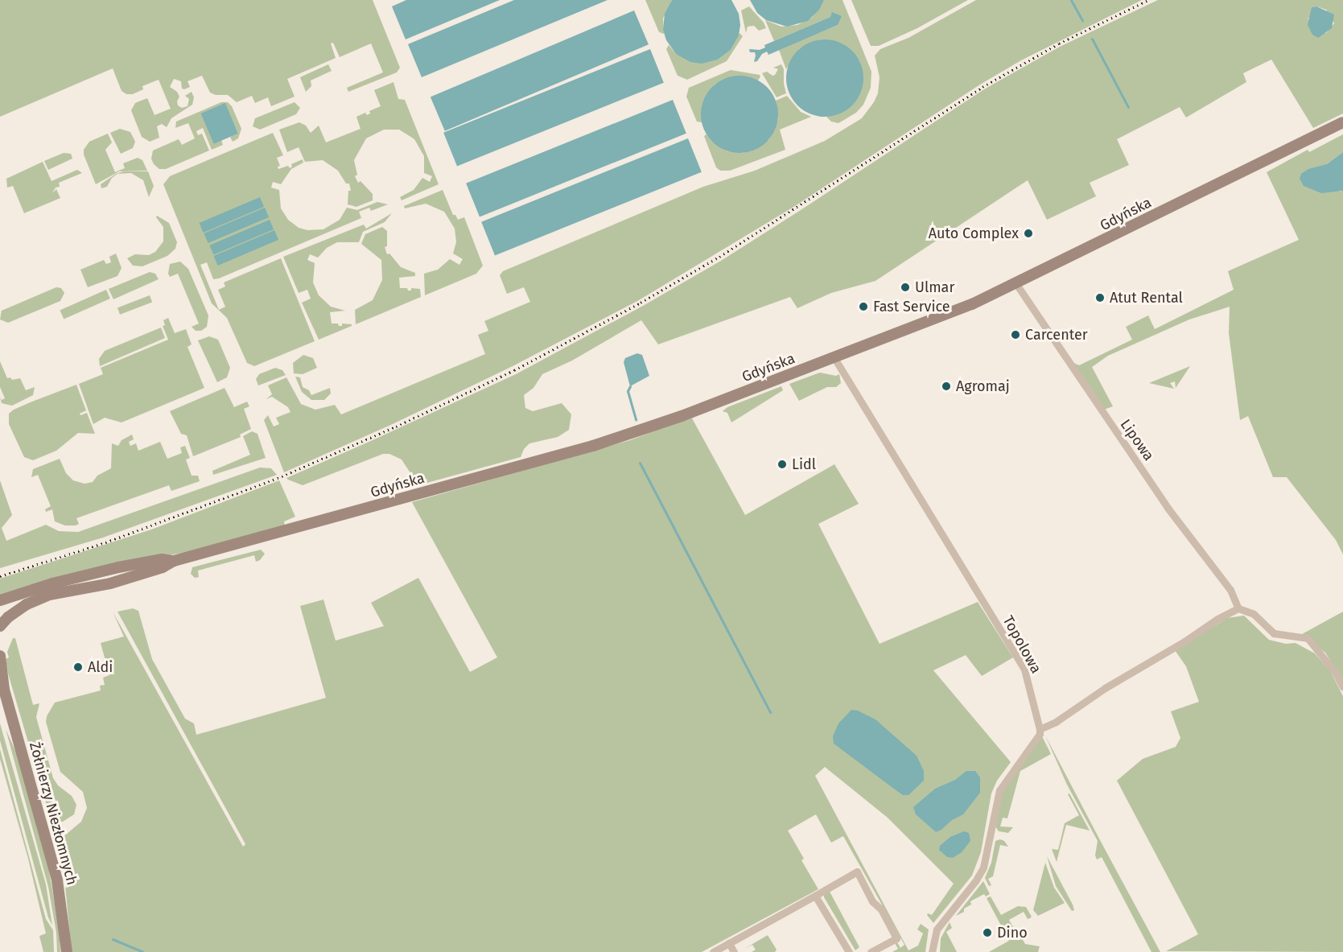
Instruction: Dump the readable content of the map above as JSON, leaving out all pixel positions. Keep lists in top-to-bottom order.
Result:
{
  "streets": {
    "main road": ["Gdyńska", "Żołnierzy Niezłomnych"],
    "street": ["Lipowa", "Topolowa"]
  },
  "crossings": [
    ["Gdyńska", "Lipowa"],
    ["Gdyńska", "Topolowa"]
  ],
  "places": [
    "Auto Complex",
    "Ulmar",
    "Atut Rental",
    "Fast Service",
    "Carcenter",
    "Agromaj",
    "Lidl",
    "Aldi",
    "Dino"
  ]
}
